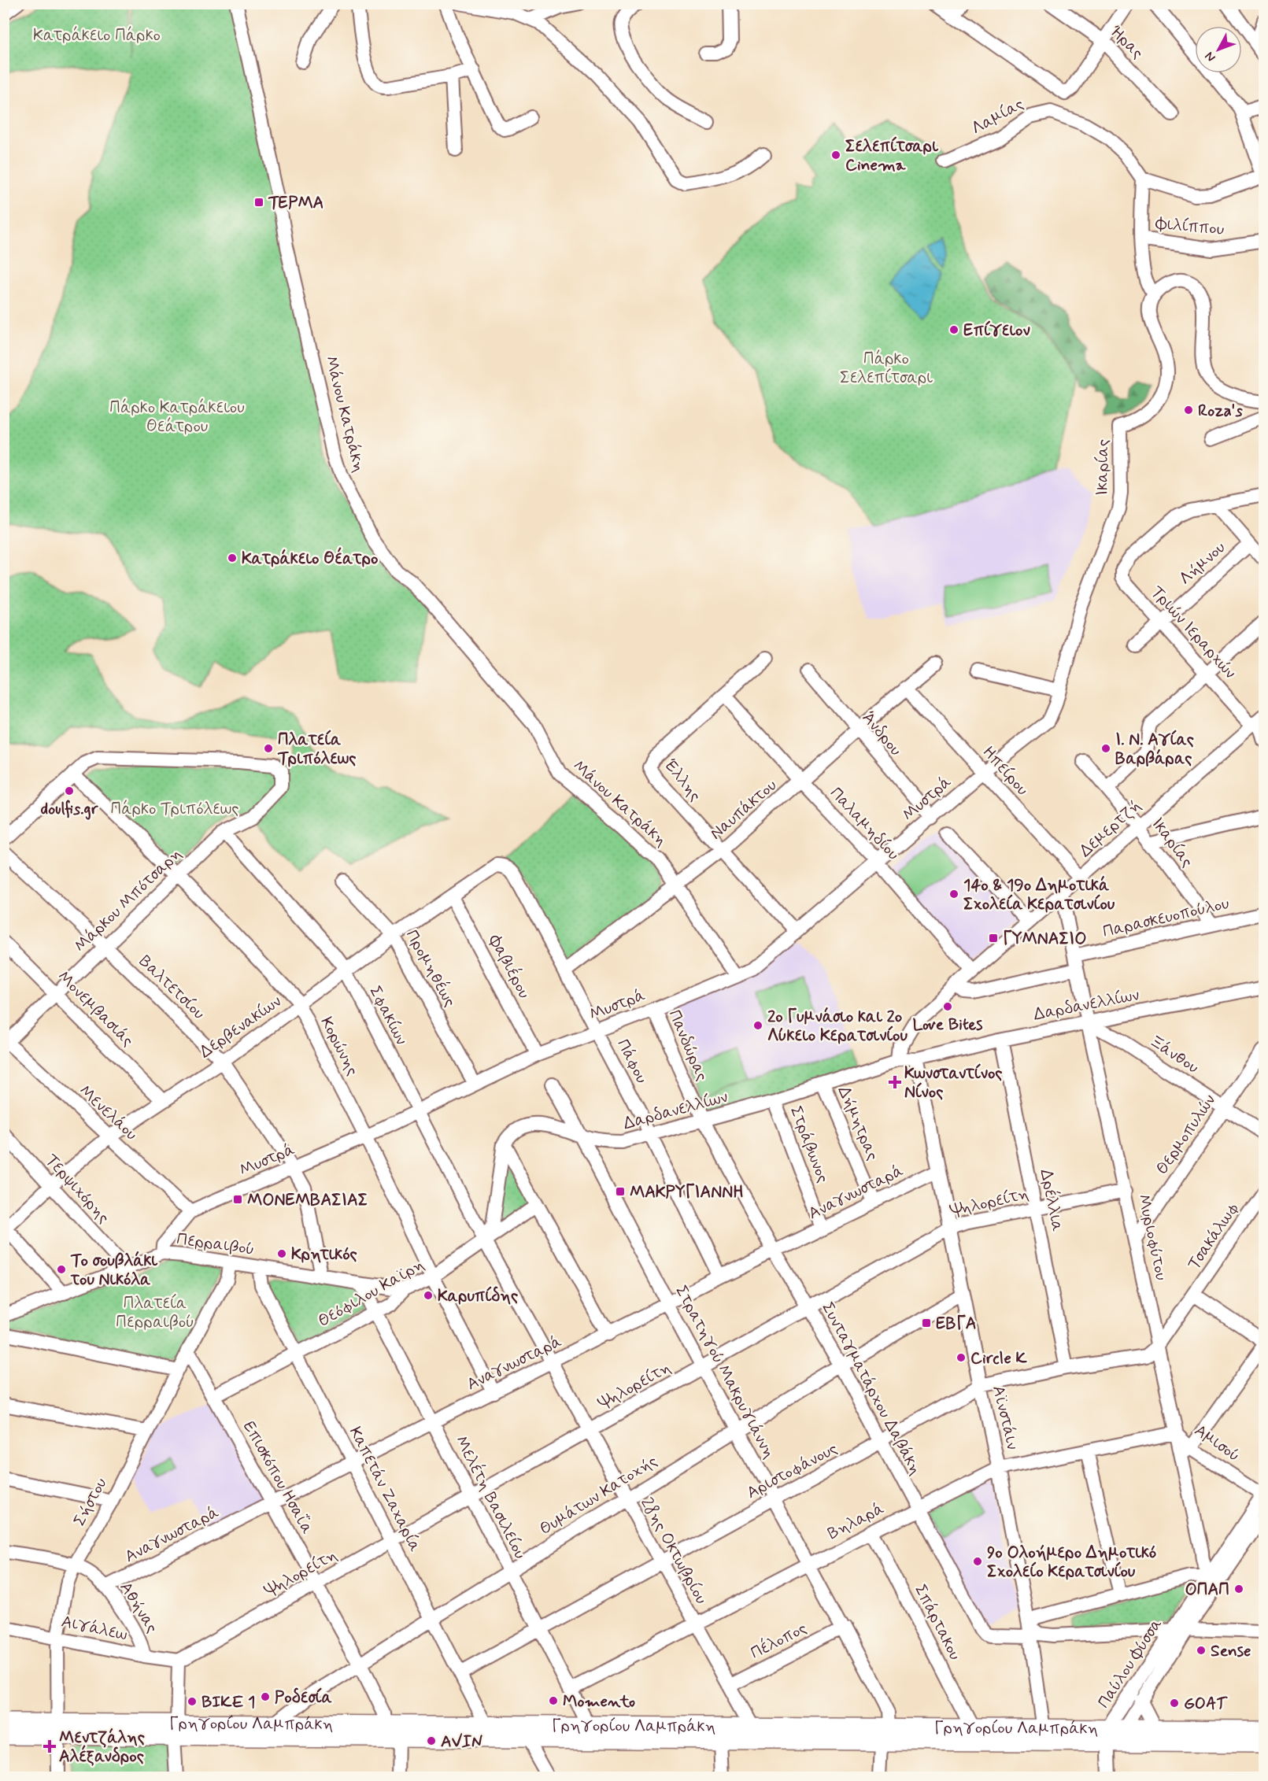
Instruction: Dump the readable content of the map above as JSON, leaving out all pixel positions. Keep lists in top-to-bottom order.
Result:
{
  "streets": {
    "main road": ["Γρηγορίου Λαμπράκη"],
    "street": [
      "Ήρας",
      "Λαμίας",
      "Φιλίππου",
      "Μάνου Κατράκη",
      "Ικαρίας",
      "Λήμνου",
      "Τριών Ιεραρχών",
      "Άνδρου",
      "Ηπείρου",
      "Έλλης",
      "Μυστρά",
      "Ναυπάκτου",
      "Παλαμηδίου",
      "Δεμερτζή",
      "Μάρκου Μπότσαρη",
      "Παρασκευοπούλου",
      "Φαβιέρου",
      "Προμηθέως",
      "Βαλτετσίου",
      "Δαρδανελλίων",
      "Μονεμβασιάς",
      "Σφακίων",
      "Δερβενακίων",
      "Πανδώρας",
      "Κορώνης",
      "Ξάνθου",
      "Πάφου",
      "Μενελάου",
      "Δήμητρας",
      "Θερμοπυλών",
      "Στράβωνος",
      "Τερψιχόρης",
      "Αναγνωσταρά",
      "Δρέλλια",
      "Ψηλορείτη",
      "Τσακάλωφ",
      "Μυριοφύτου",
      "Περραιβού",
      "Θεόφιλου Καϊρη",
      "Στρατηγού Μακρυγιάννη",
      "Συνταγματάρχου Δαβάκη",
      "Αϊνστάιν",
      "Αμισού",
      "Αριστοφάνους",
      "Επισκόπου Ησαΐα",
      "Καπετάν Ζαχαρία",
      "Θυμάτων Κατοχής",
      "Μελέτη Βασιλείου",
      "Σήστου",
      "Βηλαρά",
      "28ης Οκτωβρίου",
      "Αθήνας",
      "Σπάρτακου",
      "Αιγάλεω",
      "Πέλοπος",
      "Παύλου Φύσσα"
    ]
  },
  "crossings": [
    ["Μάνου Κατράκη", "Ναυπάκτου"],
    ["Ικαρίας", "Μυστρά"],
    ["Ικαρίας", "Δεμερτζή"],
    ["Ικαρίας", "Παρασκευοπούλου"],
    ["Λήμνου", "Τριών Ιεραρχών"],
    ["Τριών Ιεραρχών", "Δεμερτζή"],
    ["Άνδρου", "Μυστρά"],
    ["Άνδρου", "Ναυπάκτου"],
    ["Ηπείρου", "Μυστρά"],
    ["Ηπείρου", "Ναυπάκτου"],
    ["Ηπείρου", "Δεμερτζή"],
    ["Έλλης", "Μυστρά"],
    ["Έλλης", "Ναυπάκτου"],
    ["Μυστρά", "Παλαμηδίου"],
    ["Μυστρά", "Φαβιέρου"],
    ["Μυστρά", "Προμηθέως"],
    ["Μυστρά", "Βαλτετσίου"],
    ["Μυστρά", "Σφακίων"],
    ["Μυστρά", "Πανδώρας"],
    ["Μυστρά", "Κορώνης"],
    ["Μυστρά", "Πάφου"],
    ["Μυστρά", "Μενελάου"],
    ["Μυστρά", "Περραιβού"],
    ["Ναυπάκτου", "Παλαμηδίου"],
    ["Ναυπάκτου", "Πάφου"],
    ["Παλαμηδίου", "Δεμερτζή"],
    ["Δεμερτζή", "Δαρδανελλίων"],
    ["Δεμερτζή", "Μυριοφύτου"],
    ["Μάρκου Μπότσαρη", "Βαλτετσίου"],
    ["Μάρκου Μπότσαρη", "Μονεμβασιάς"],
    ["Μάρκου Μπότσαρη", "Σφακίων"],
    ["Μάρκου Μπότσαρη", "Κορώνης"],
    ["Μάρκου Μπότσαρη", "Μενελάου"],
    ["Παρασκευοπούλου", "Μυριοφύτου"],
    ["Φαβιέρου", "Δερβενακίων"],
    ["Προμηθέως", "Δερβενακίων"],
    ["Βαλτετσίου", "Δερβενακίων"],
    ["Βαλτετσίου", "Περραιβού"],
    ["Δαρδανελλίων", "Πανδώρας"],
    ["Δαρδανελλίων", "Ξάνθου"],
    ["Δαρδανελλίων", "Πάφου"],
    ["Δαρδανελλίων", "Δήμητρας"],
    ["Δαρδανελλίων", "Στράβωνος"],
    ["Δαρδανελλίων", "Δρέλλια"],
    ["Δαρδανελλίων", "Μυριοφύτου"],
    ["Δαρδανελλίων", "Στρατηγού Μακρυγιάννη"],
    ["Δαρδανελλίων", "Συνταγματάρχου Δαβάκη"],
    ["Δαρδανελλίων", "Αϊνστάιν"],
    ["Μονεμβασιάς", "Δερβενακίων"],
    ["Σφακίων", "Δερβενακίων"],
    ["Σφακίων", "Θεόφιλου Καϊρη"],
    ["Σφακίων", "28ης Οκτωβρίου"],
    ["Δερβενακίων", "Κορώνης"],
    ["Δερβενακίων", "Πάφου"],
    ["Δερβενακίων", "Μενελάου"],
    ["Δερβενακίων", "Τερψιχόρης"],
    ["Πανδώρας", "Συνταγματάρχου Δαβάκη"],
    ["Κορώνης", "Αναγνωσταρά"],
    ["Κορώνης", "Θεόφιλου Καϊρη"],
    ["Ξάνθου", "Θερμοπυλών"],
    ["Ξάνθου", "Μυριοφύτου"],
    ["Πάφου", "Αναγνωσταρά"],
    ["Δήμητρας", "Αναγνωσταρά"],
    ["Θερμοπυλών", "Μυριοφύτου"],
    ["Στράβωνος", "Αναγνωσταρά"],
    ["Τερψιχόρης", "Περραιβού"],
    ["Αναγνωσταρά", "Στρατηγού Μακρυγιάννη"],
    ["Αναγνωσταρά", "Συνταγματάρχου Δαβάκη"],
    ["Αναγνωσταρά", "Αϊνστάιν"],
    ["Αναγνωσταρά", "Επισκόπου Ησαΐα"],
    ["Αναγνωσταρά", "Καπετάν Ζαχαρία"],
    ["Αναγνωσταρά", "Μελέτη Βασιλείου"],
    ["Αναγνωσταρά", "28ης Οκτωβρίου"],
    ["Αναγνωσταρά", "Αθήνας"],
    ["Δρέλλια", "Ψηλορείτη"],
    ["Δρέλλια", "Αριστοφάνους"],
    ["Ψηλορείτη", "Μυριοφύτου"],
    ["Ψηλορείτη", "Στρατηγού Μακρυγιάννη"],
    ["Ψηλορείτη", "Συνταγματάρχου Δαβάκη"],
    ["Ψηλορείτη", "Αϊνστάιν"],
    ["Ψηλορείτη", "Επισκόπου Ησαΐα"],
    ["Ψηλορείτη", "Καπετάν Ζαχαρία"],
    ["Ψηλορείτη", "Μελέτη Βασιλείου"],
    ["Ψηλορείτη", "28ης Οκτωβρίου"],
    ["Ψηλορείτη", "Αιγάλεω"],
    ["Τσακάλωφ", "Μυριοφύτου"],
    ["Τσακάλωφ", "Αριστοφάνους"],
    ["Μυριοφύτου", "Αμισού"],
    ["Μυριοφύτου", "Αριστοφάνους"],
    ["Μυριοφύτου", "Βηλαρά"],
    ["Μυριοφύτου", "Παύλου Φύσσα"],
    ["Περραιβού", "Θεόφιλου Καϊρη"],
    ["Περραιβού", "Καπετάν Ζαχαρία"],
    ["Περραιβού", "Μελέτη Βασιλείου"],
    ["Περραιβού", "Σήστου"],
    ["Θεόφιλου Καϊρη", "Επισκόπου Ησαΐα"],
    ["Θεόφιλου Καϊρη", "Καπετάν Ζαχαρία"],
    ["Θεόφιλου Καϊρη", "Μελέτη Βασιλείου"],
    ["Θεόφιλου Καϊρη", "28ης Οκτωβρίου"],
    ["Στρατηγού Μακρυγιάννη", "Αριστοφάνους"],
    ["Στρατηγού Μακρυγιάννη", "Θυμάτων Κατοχής"],
    ["Στρατηγού Μακρυγιάννη", "Βηλαρά"],
    ["Στρατηγού Μακρυγιάννη", "Πέλοπος"],
    ["Στρατηγού Μακρυγιάννη", "Γρηγορίου Λαμπράκη"],
    ["Συνταγματάρχου Δαβάκη", "Αϊνστάιν"],
    ["Συνταγματάρχου Δαβάκη", "Αριστοφάνους"],
    ["Συνταγματάρχου Δαβάκη", "Θυμάτων Κατοχής"],
    ["Συνταγματάρχου Δαβάκη", "Βηλαρά"],
    ["Αϊνστάιν", "Αριστοφάνους"],
    ["Αϊνστάιν", "Θυμάτων Κατοχής"],
    ["Αϊνστάιν", "Βηλαρά"],
    ["Αϊνστάιν", "Γρηγορίου Λαμπράκη"],
    ["Αμισού", "Παύλου Φύσσα"],
    ["Αριστοφάνους", "Καπετάν Ζαχαρία"],
    ["Αριστοφάνους", "Μελέτη Βασιλείου"],
    ["Αριστοφάνους", "28ης Οκτωβρίου"],
    ["Επισκόπου Ησαΐα", "Θυμάτων Κατοχής"],
    ["Επισκόπου Ησαΐα", "Σήστου"],
    ["Επισκόπου Ησαΐα", "Γρηγορίου Λαμπράκη"],
    ["Καπετάν Ζαχαρία", "Θυμάτων Κατοχής"],
    ["Καπετάν Ζαχαρία", "Γρηγορίου Λαμπράκη"],
    ["Θυμάτων Κατοχής", "Μελέτη Βασιλείου"],
    ["Θυμάτων Κατοχής", "28ης Οκτωβρίου"],
    ["Θυμάτων Κατοχής", "Γρηγορίου Λαμπράκη"],
    ["Μελέτη Βασιλείου", "Βηλαρά"],
    ["Μελέτη Βασιλείου", "Γρηγορίου Λαμπράκη"],
    ["Σήστου", "Αθήνας"],
    ["Σήστου", "Αιγάλεω"],
    ["Σήστου", "Γρηγορίου Λαμπράκη"],
    ["Βηλαρά", "28ης Οκτωβρίου"],
    ["Βηλαρά", "Σπάρτακου"],
    ["28ης Οκτωβρίου", "Πέλοπος"],
    ["28ης Οκτωβρίου", "Γρηγορίου Λαμπράκη"],
    ["Αθήνας", "Αιγάλεω"],
    ["Σπάρτακου", "Γρηγορίου Λαμπράκη"],
    ["Παύλου Φύσσα", "Γρηγορίου Λαμπράκη"]
  ],
  "parks": [
    "Κατράκειο Πάρκο",
    "Πάρκο Σελεπίτσαρι",
    "Πάρκο Κατράκειου Θεάτρου",
    "Πάρκο Τριπόλεως",
    "Πλατεία Περραιβού"
  ],
  "places": {
    "other": [
      "Σελεπίτσαρι Cinema",
      "Επίγειον",
      "Roza's",
      "Κατράκειο Θέατρο",
      "Πλατεία Τριπόλεως",
      "Ι. Ν. Αγίας Βαρβάρας",
      "doulfis.gr",
      "14ο & 19ο Δημοτικά Σχολεία Κερατσινίου",
      "Love Bites",
      "2ο Γυμνάσιο και 2ο Λύκειο Κερατσινίου",
      "Κρητικός",
      "Το σουβλάκι του Νικόλα",
      "Καρυπίδης",
      "Circle K",
      "9ο Ολοήμερο Δημοτικό Σχολείο Κερατσινίου",
      "ΟΠΑΠ",
      "Sense",
      "Ροδεσία",
      "Momento",
      "BIKE 1",
      "GOAT",
      "AVIN"
    ],
    "transit": [
      "ΤΕΡΜΑ",
      "ΓΥΜΝΑΣΙΟ",
      "ΜΑΚΡΥΓΙΑΝΝΗ",
      "ΜΟΝΕΜΒΑΣΙΑΣ",
      "ΕΒΓΑ"
    ],
    "health": ["Κωνσταντίνος Νίνος", "Μεντζάλης Αλέξανδρος"]
  },
  "north": "bottom left"
}
